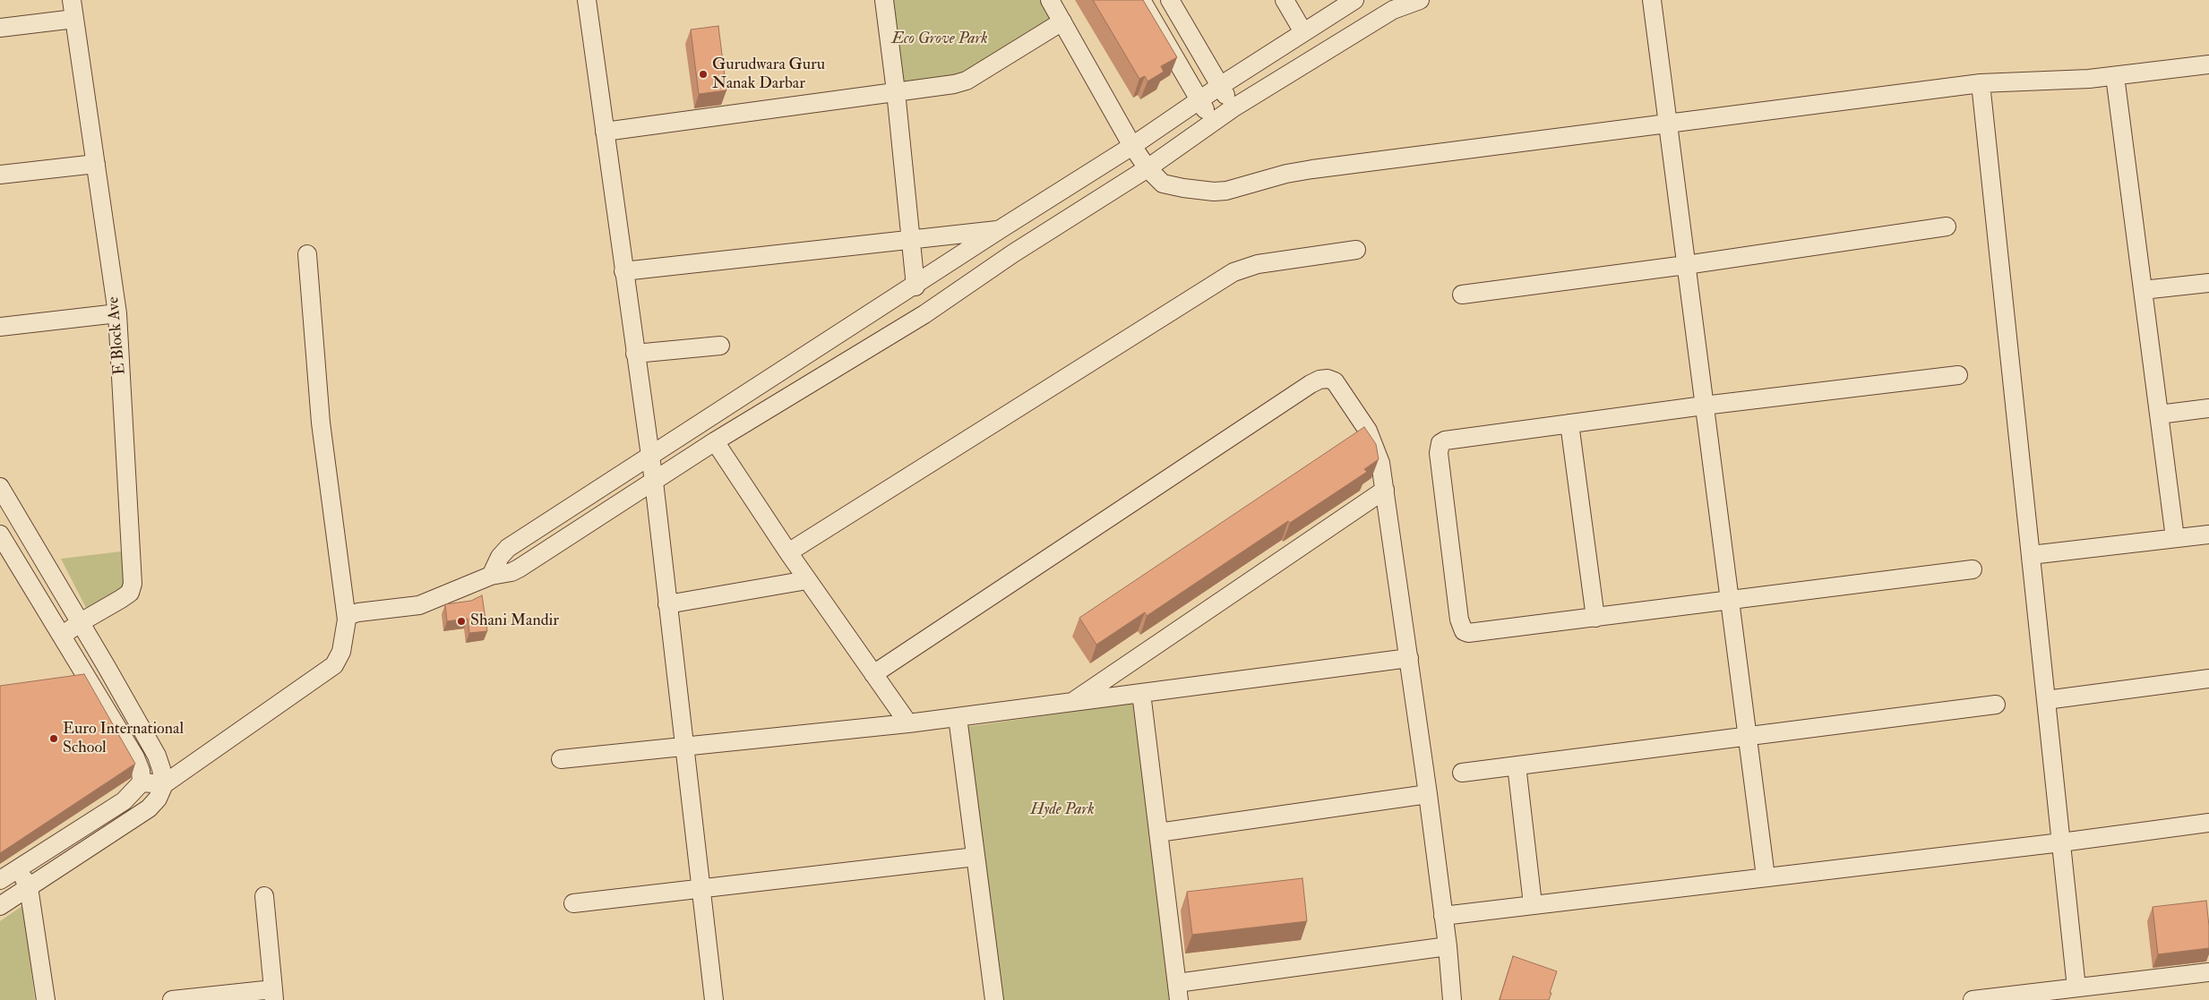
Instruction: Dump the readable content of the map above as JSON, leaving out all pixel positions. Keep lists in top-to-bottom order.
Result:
{
  "streets": {
    "street": ["E Block Ave"]
  },
  "parks": ["Eco Grove Park", "Hyde Park"],
  "places": ["Gurudwara Guru Nanak Darbar", "Shani Mandir", "Euro International School"]
}
